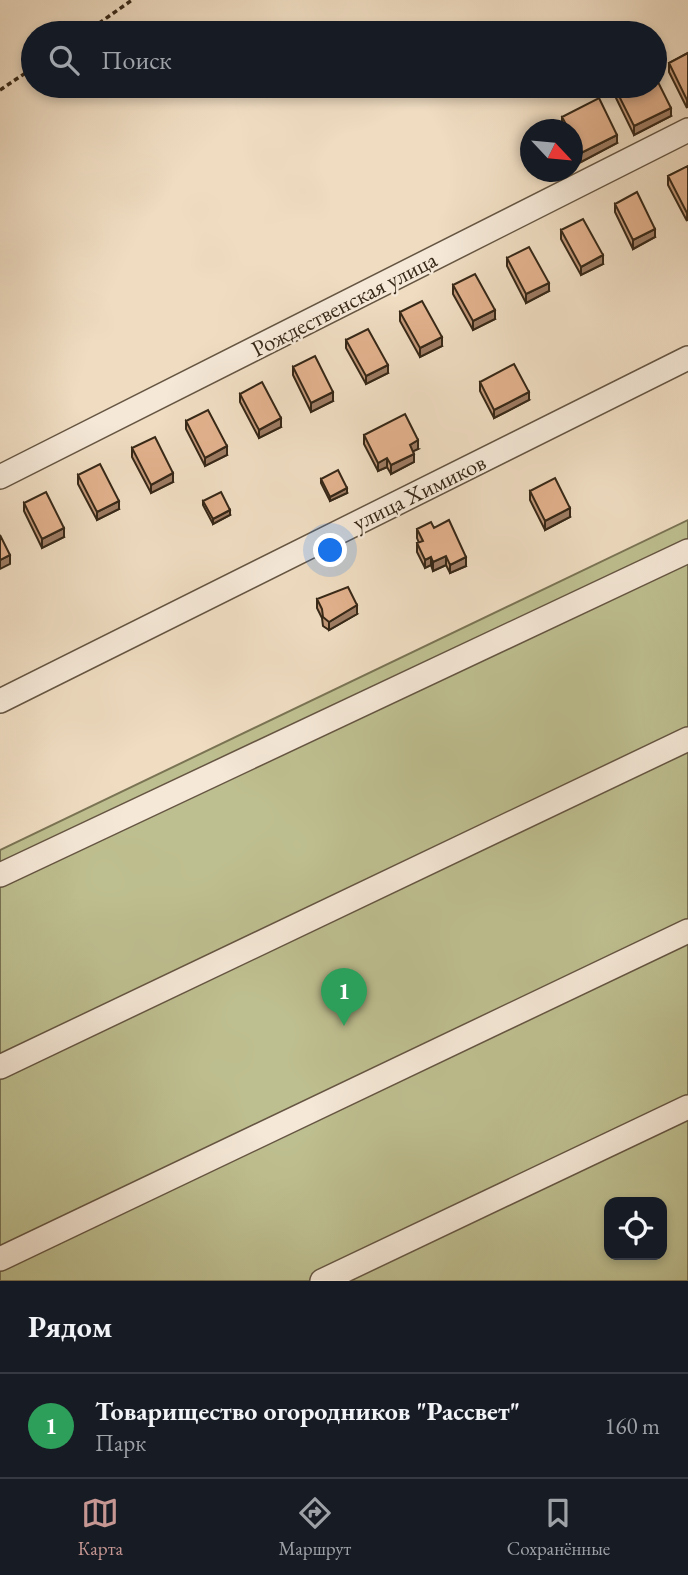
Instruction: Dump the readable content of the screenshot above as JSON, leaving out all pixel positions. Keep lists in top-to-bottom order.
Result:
{
  "streets": {
    "street": ["Рождественская улица", "улица Химиков"]
  },
  "north": "bottom right",
  "page": {
    "search": "Поиск",
    "pins": "1",
    "heading": "Рядом",
    "list": [
      {
        "mark": "1",
        "name": "Товарищество огородников \"Рассвет\"",
        "note": "Парк",
        "value": "160 m"
      }
    ],
    "nav": ["Карта", "Маршрут", "Сохранённые"]
  }
}
